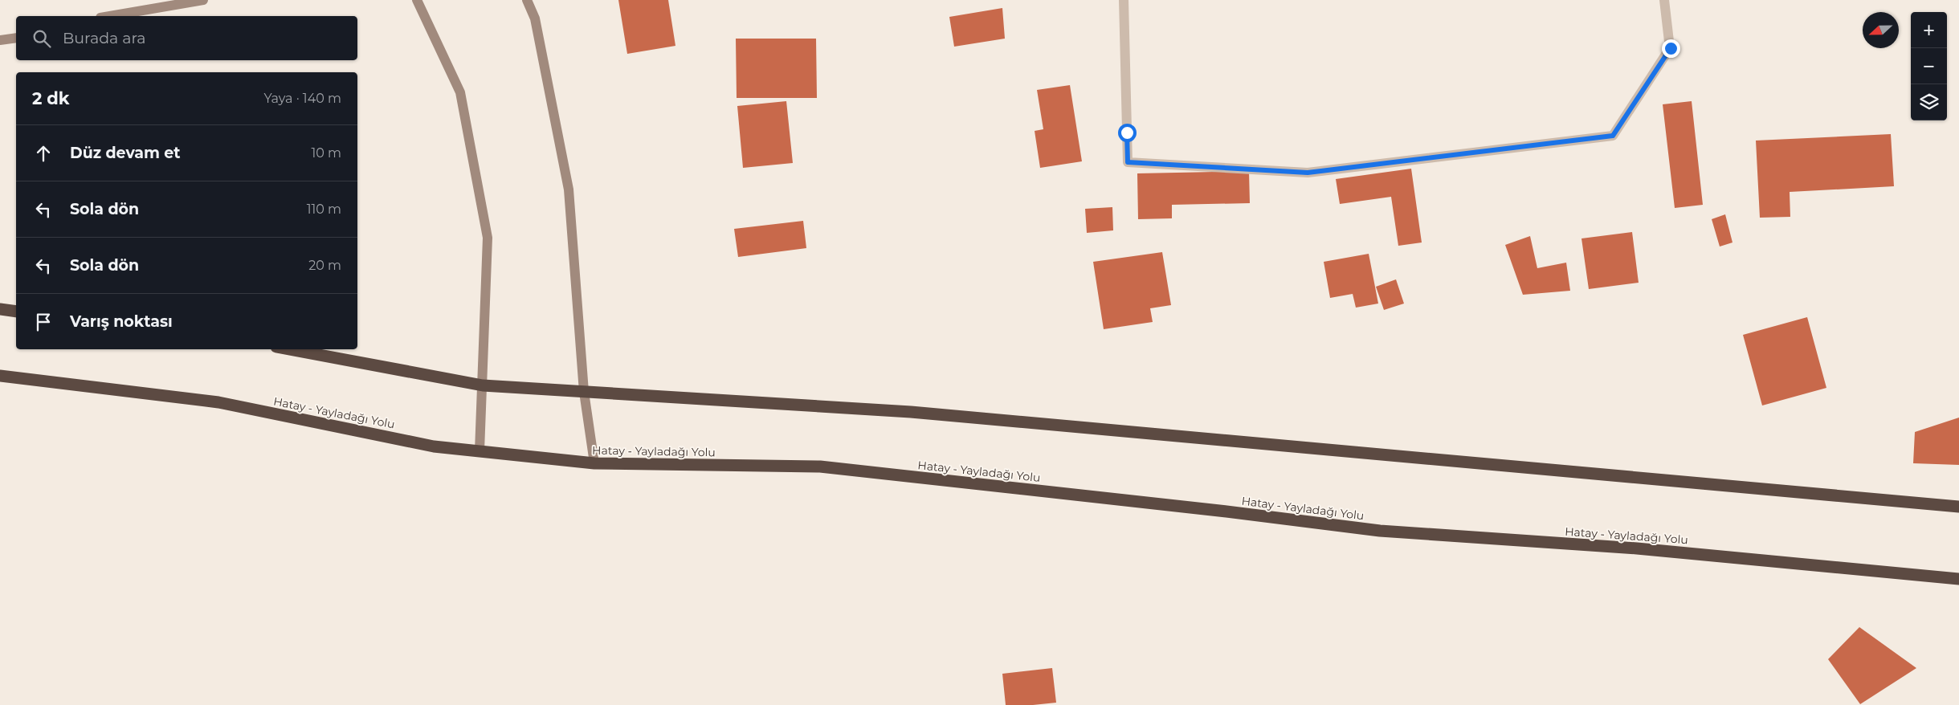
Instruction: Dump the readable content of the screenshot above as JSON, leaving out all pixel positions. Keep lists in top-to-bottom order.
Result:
{
  "streets": {
    "highway": ["Hatay - Yayladağı Yolu"]
  },
  "north": "left",
  "page": {
    "map_buttons": ["+", "−"],
    "search": "Burada ara",
    "heading": ["2 dk", "Yaya · 140 m"],
    "list": [
      ["Düz devam et", "10 m"],
      ["Sola dön", "110 m"],
      ["Sola dön", "20 m"],
      "Varış noktası"
    ]
  }
}
